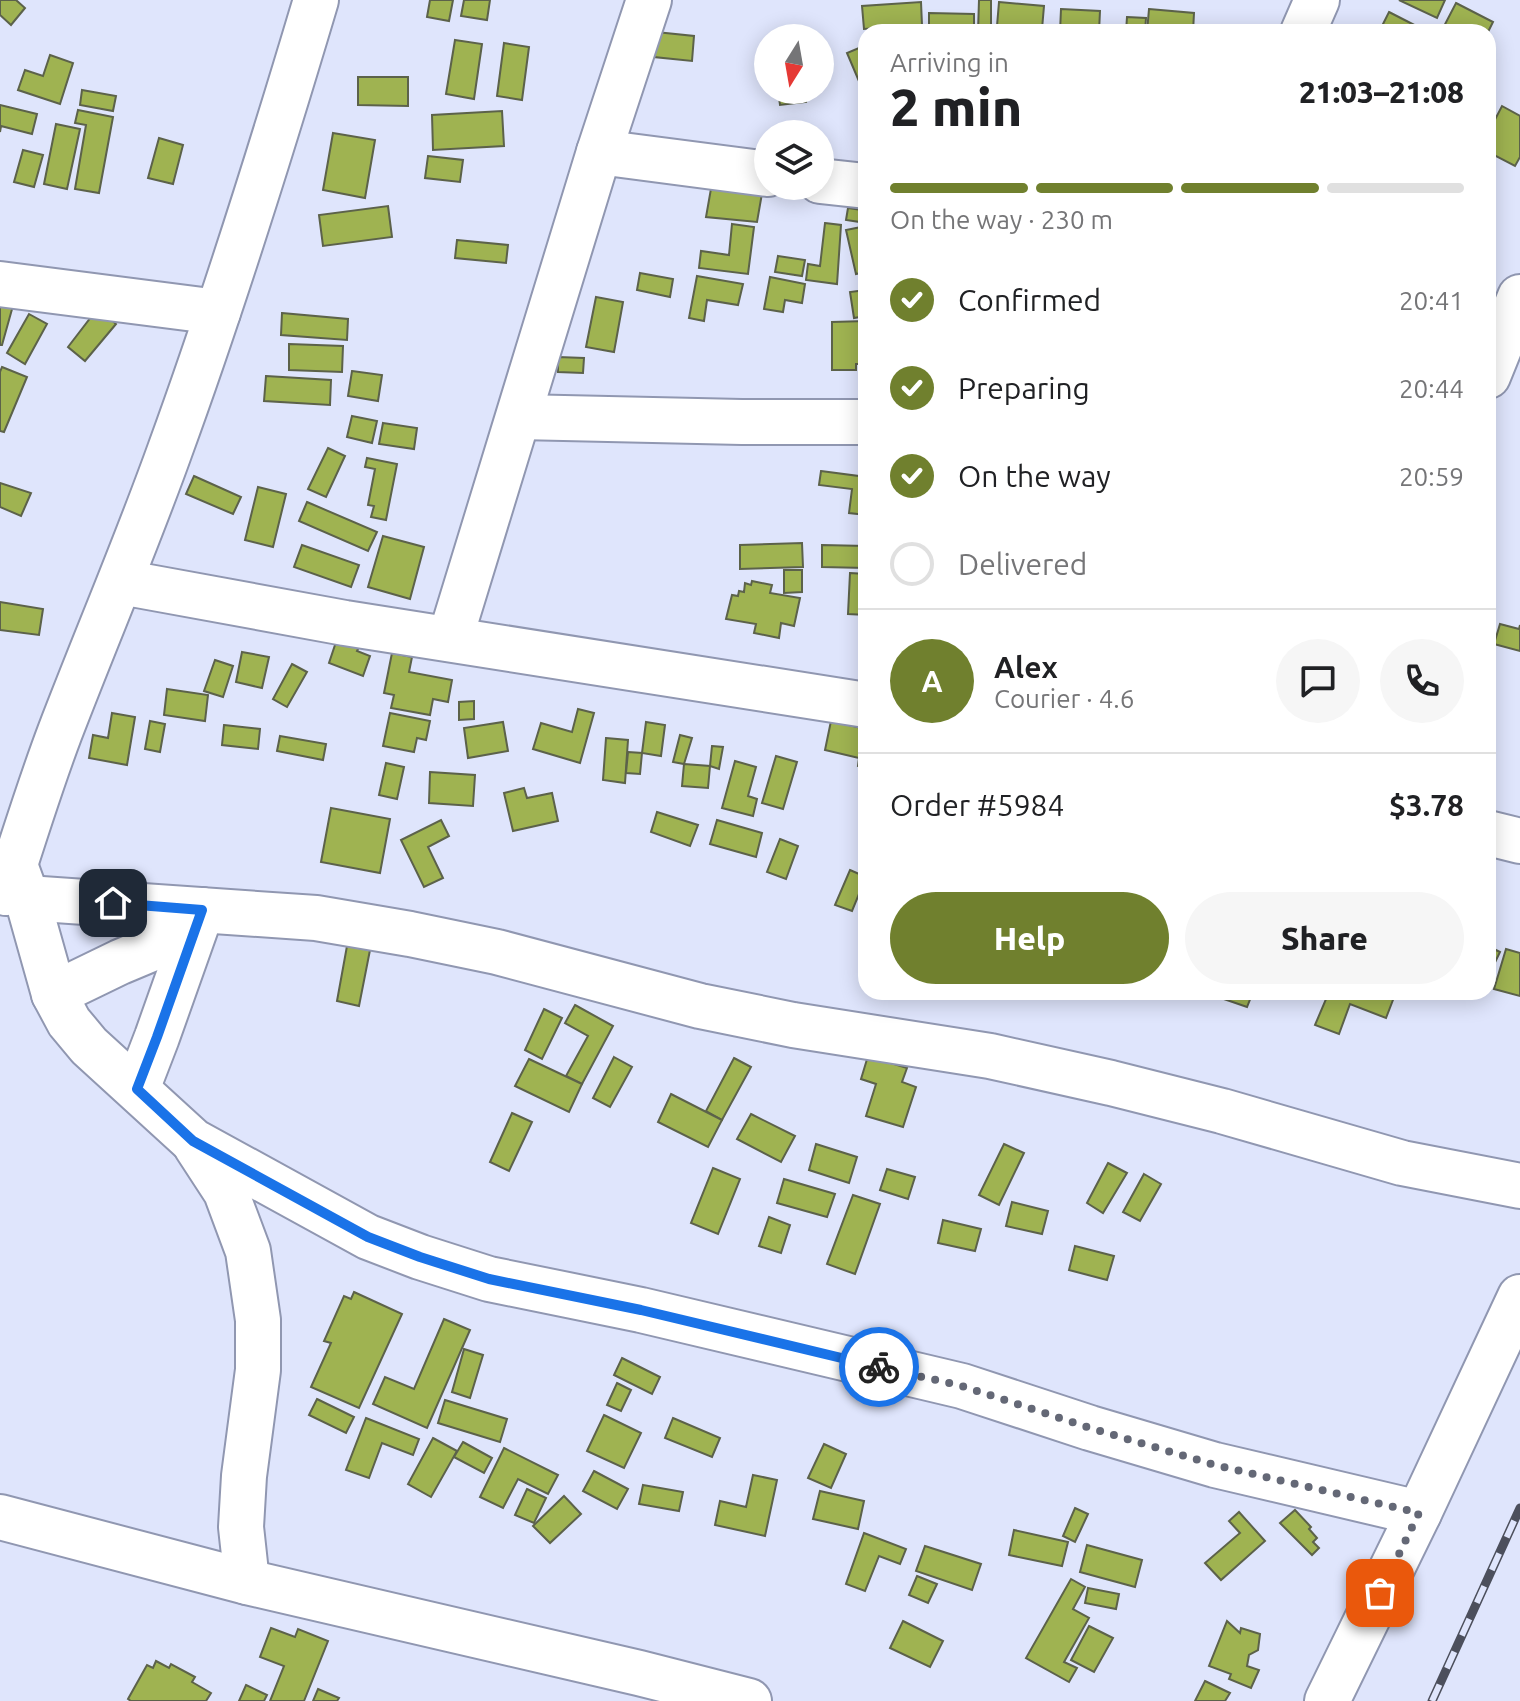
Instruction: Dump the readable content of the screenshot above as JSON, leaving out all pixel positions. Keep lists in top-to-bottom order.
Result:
{
  "north": "bottom",
  "page": {
    "heading": ["2 min", "Arriving in", "21:03–21:08"],
    "panel": [
      "Alex",
      "Courier · 4.6",
      "Order #5984",
      "$3.78"
    ],
    "bar": "On the way · 230 m",
    "list": [
      ["Confirmed", "20:41"],
      ["Preparing", "20:44"],
      ["On the way", "20:59"],
      "Delivered"
    ],
    "round": "A",
    "buttons": ["Help", "Share"]
  }
}
